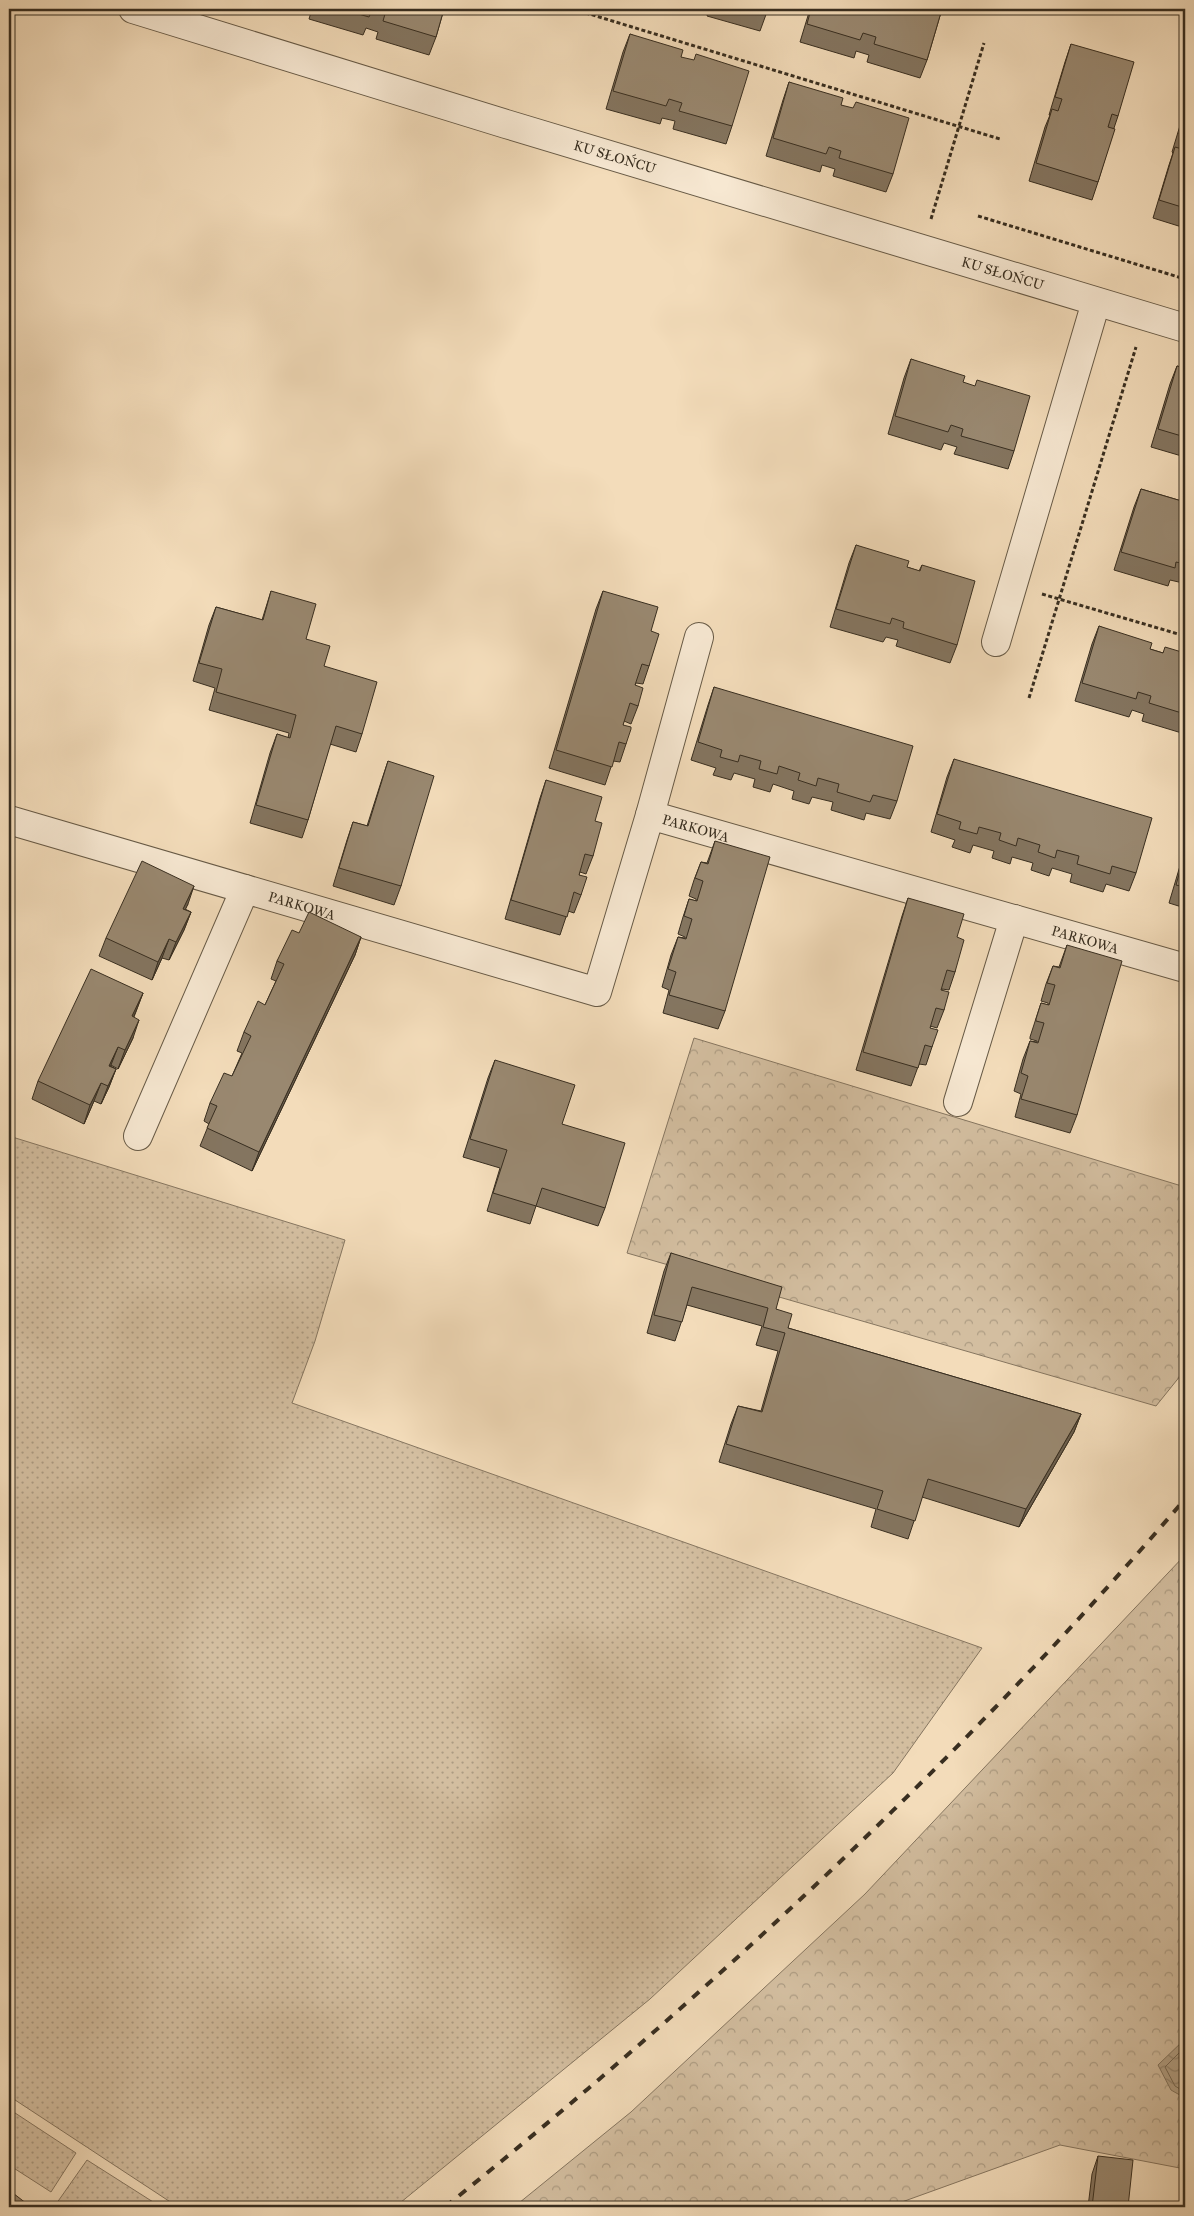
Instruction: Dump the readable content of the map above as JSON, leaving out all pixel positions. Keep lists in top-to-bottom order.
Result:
{
  "streets": {
    "street": ["KU SŁOŃCU", "PARKOWA"]
  }
}
